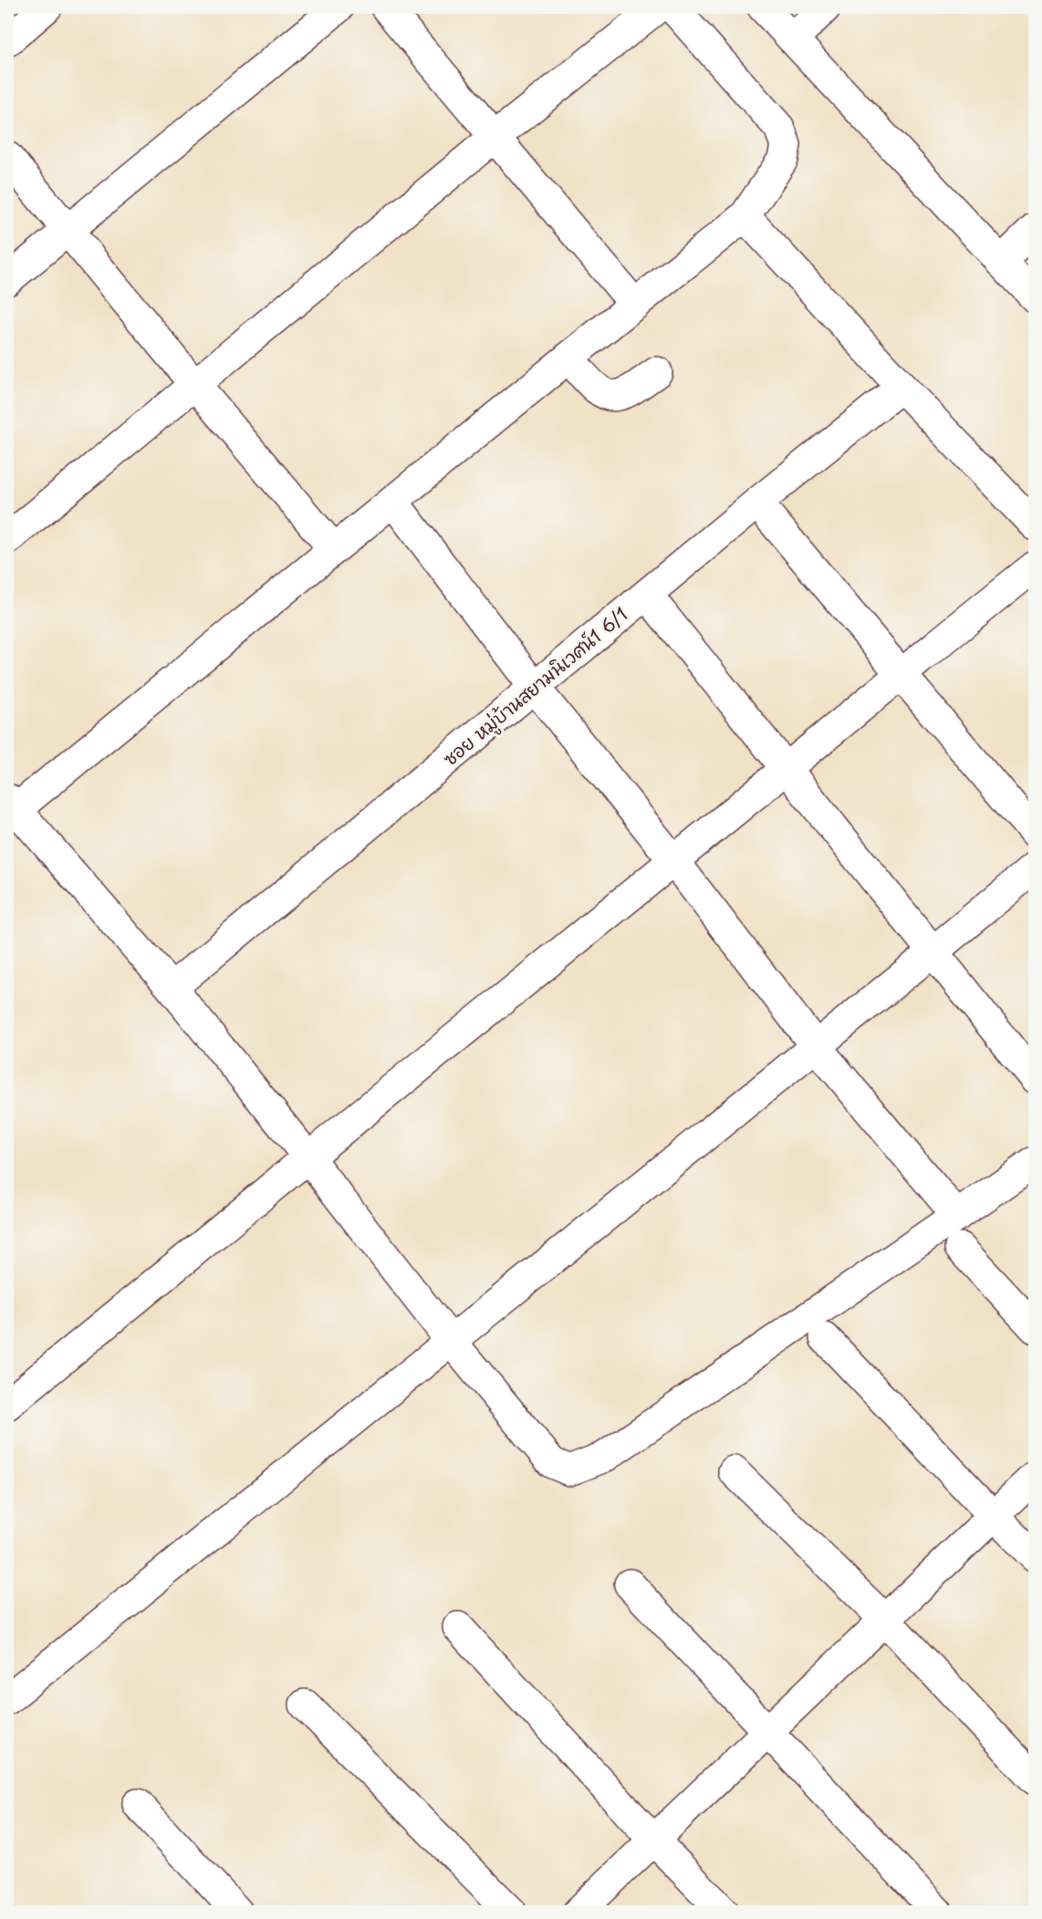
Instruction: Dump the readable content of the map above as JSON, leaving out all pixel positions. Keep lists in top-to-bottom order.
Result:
{
  "streets": {
    "street": ["ซอย หมู่บ้านสยามนิเวศน์1 6/1"]
  }
}
